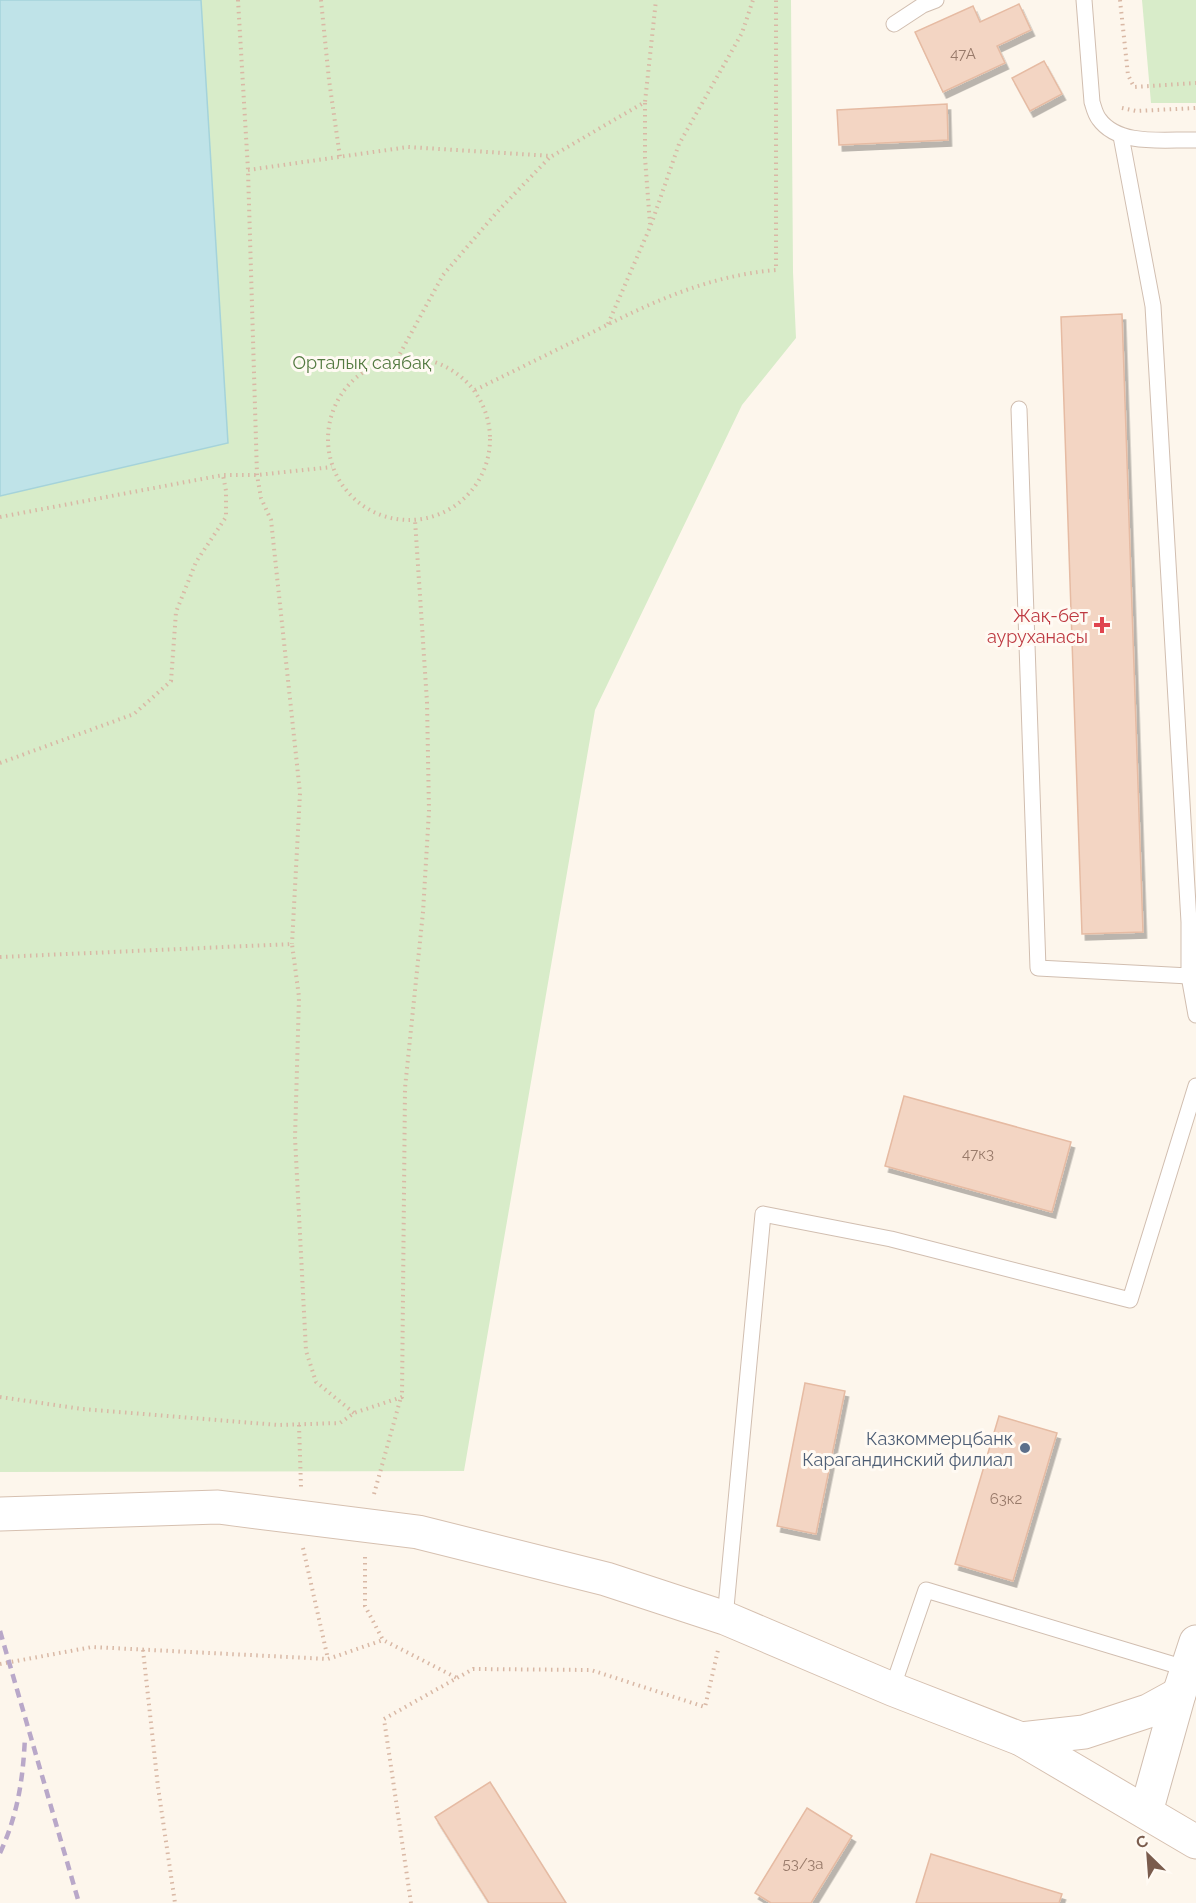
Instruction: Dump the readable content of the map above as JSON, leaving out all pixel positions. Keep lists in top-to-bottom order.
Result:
{
  "parks": ["Орталық саябақ"],
  "places": {
    "health": ["Жақ-бет ауруханасы"],
    "other": ["Казкоммерцбанк Карагандинский филиал"]
  },
  "house_numbers": [
    "47A",
    "47к3",
    "63к2",
    "53/3а"
  ],
  "north": "top left"
}
